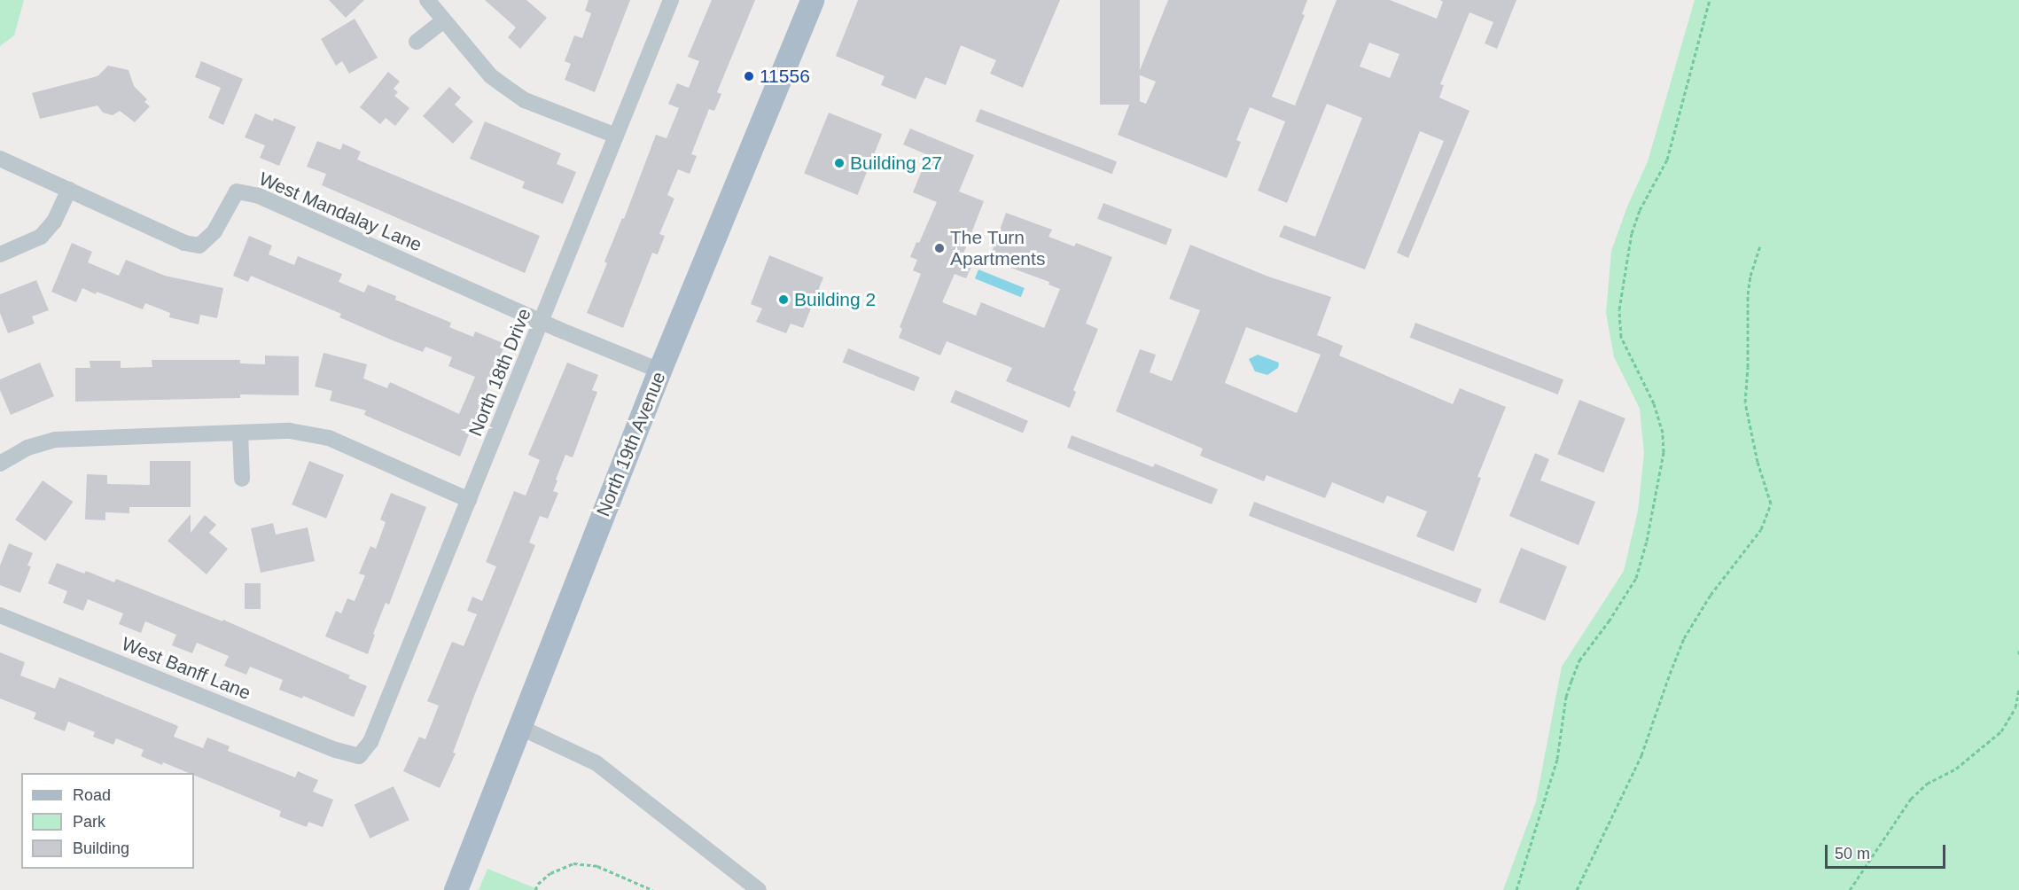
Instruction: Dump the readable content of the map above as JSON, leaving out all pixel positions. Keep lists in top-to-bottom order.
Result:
{
  "streets": {
    "main road": ["North 19th Avenue"],
    "street": ["West Mandalay Lane", "North 18th Drive", "West Banff Lane"]
  },
  "crossings": [
    ["West Mandalay Lane", "North 18th Drive"],
    ["West Mandalay Lane", "North 19th Avenue"],
    ["North 18th Drive", "West Banff Lane"]
  ],
  "places": [
    "11556",
    "Building 27",
    "The Turn Apartments",
    "Building 2"
  ],
  "legend": ["Road", "Park", "Building"],
  "scale_bar": "50 m"
}
